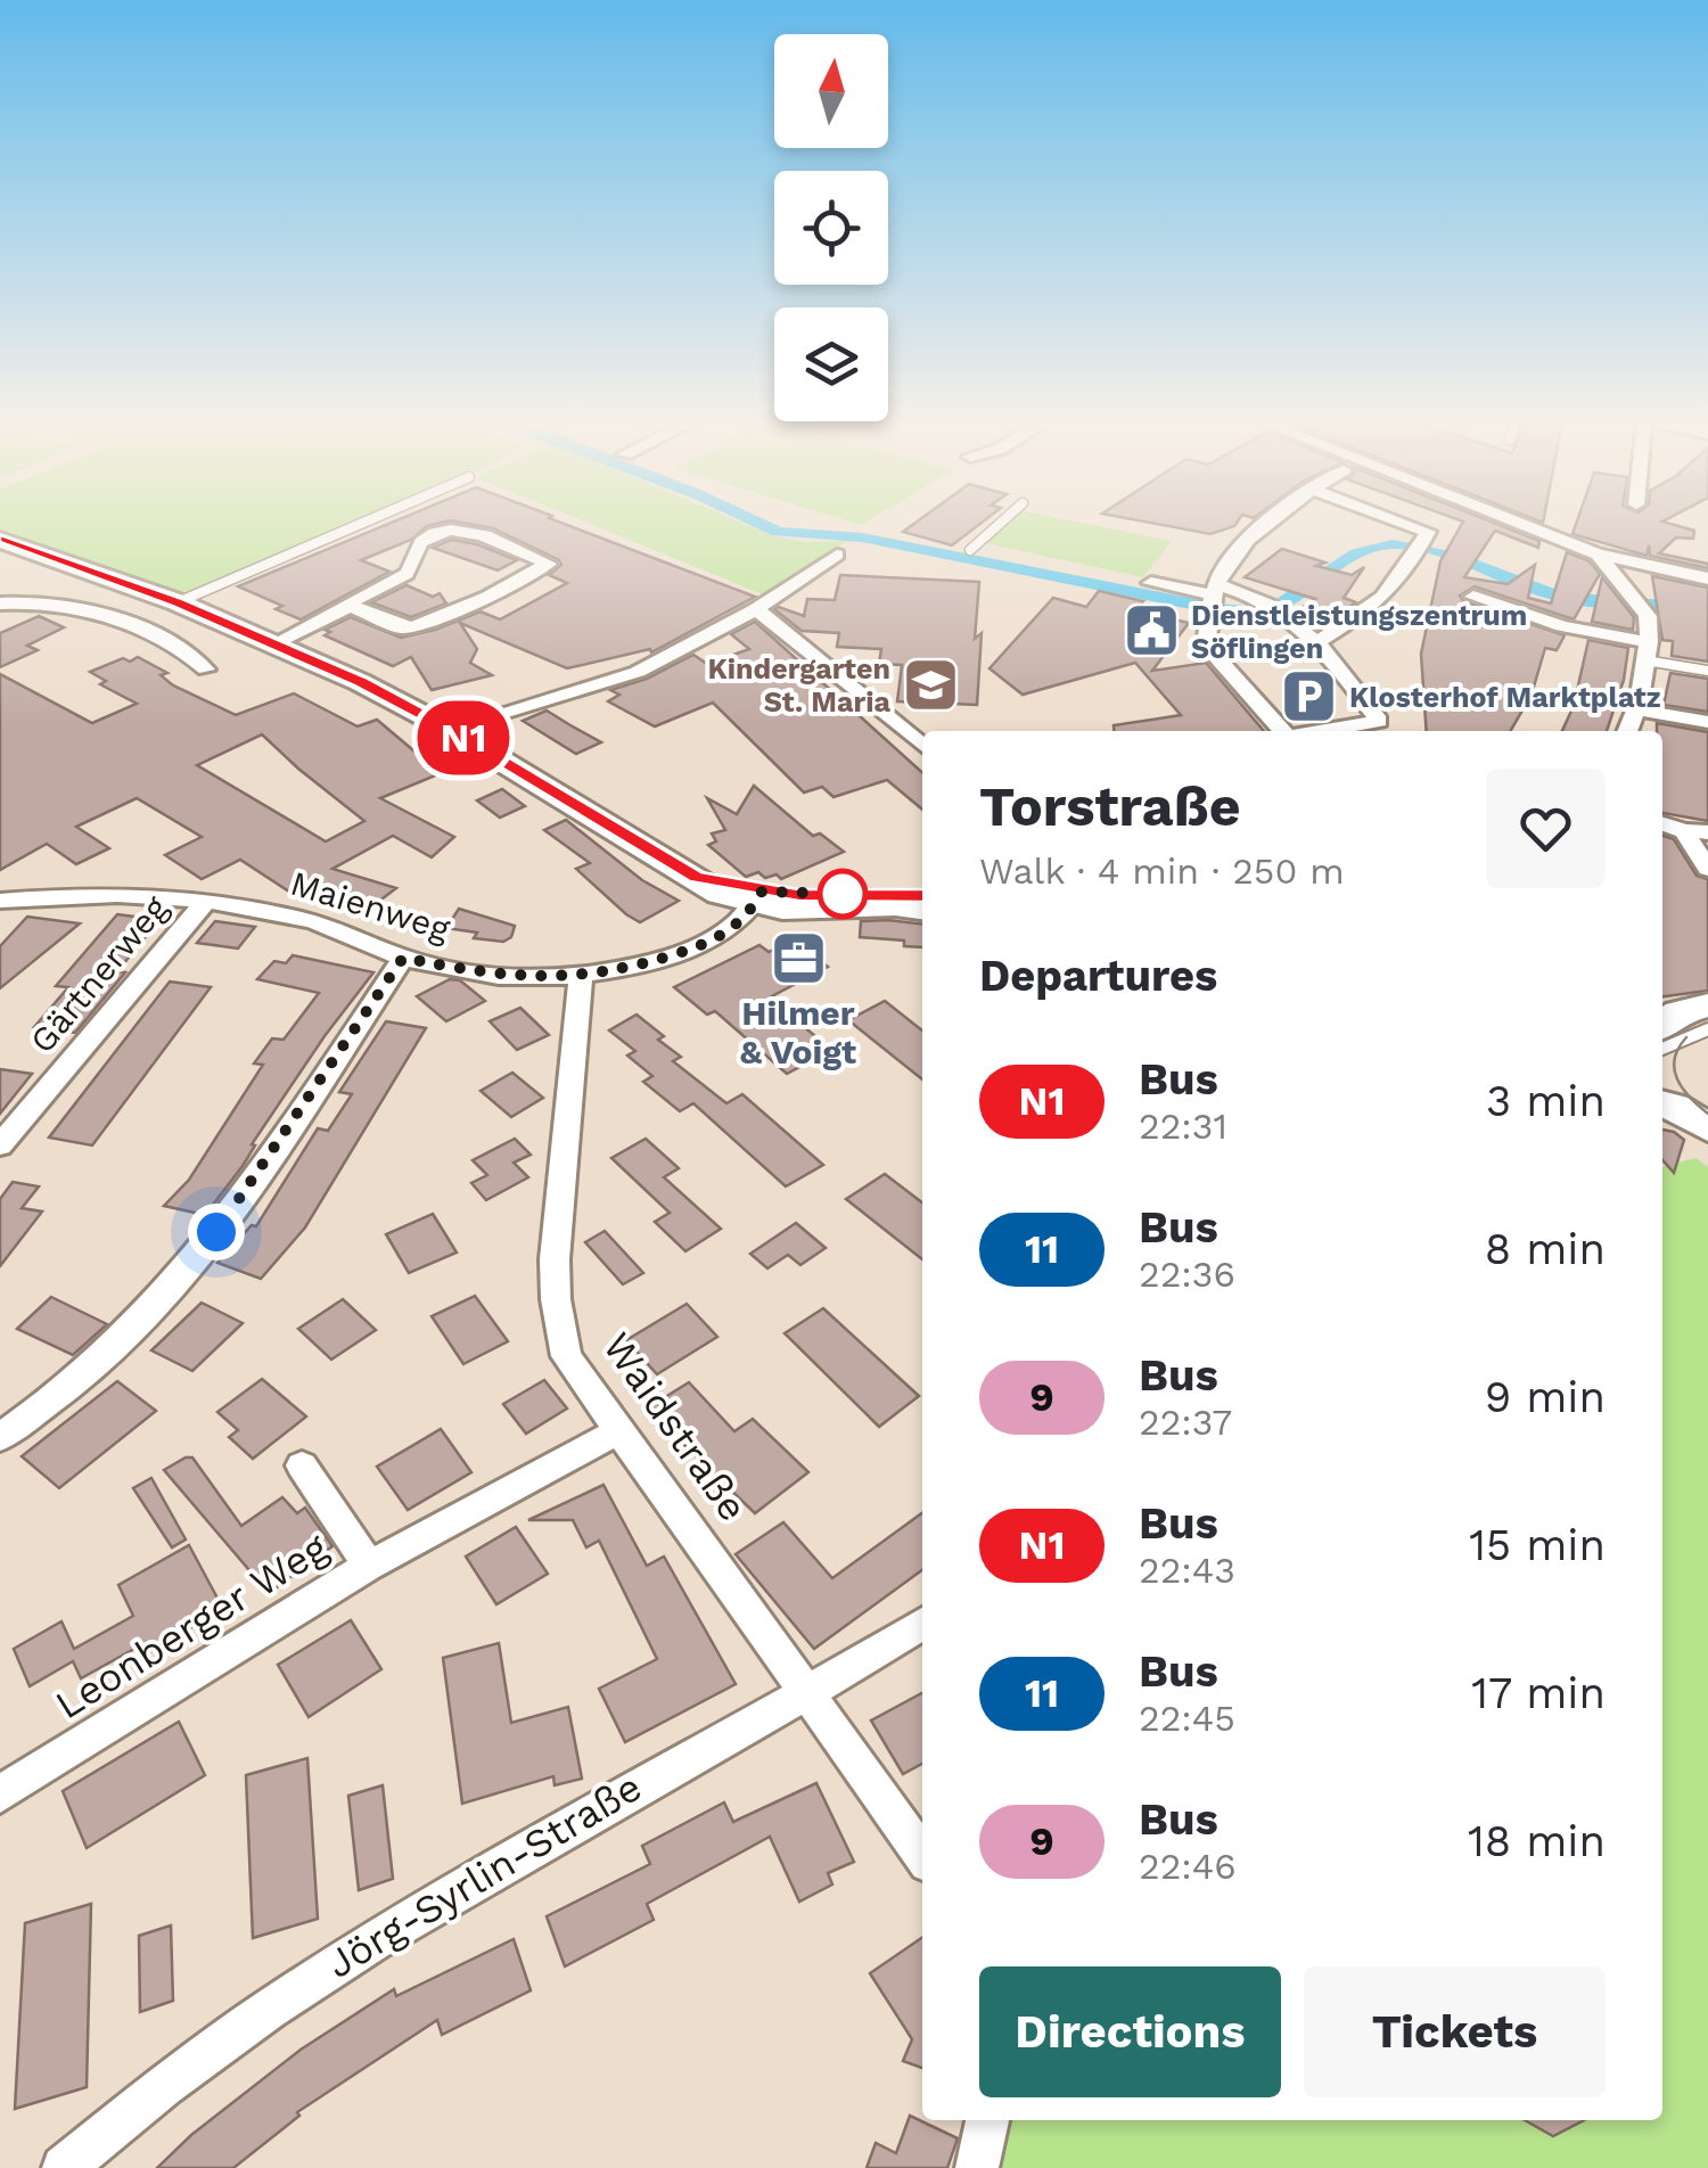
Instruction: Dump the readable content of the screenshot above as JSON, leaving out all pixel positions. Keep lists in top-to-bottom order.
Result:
{
  "streets": {
    "street": [
      "Maienweg",
      "Gärtnerweg",
      "Waidstraße",
      "Leonberger Weg",
      "Jörg-Syrlin-Straße"
    ]
  },
  "crossings": [
    ["Maienweg", "Gärtnerweg"],
    ["Maienweg", "Waidstraße"],
    ["Waidstraße", "Leonberger Weg"],
    ["Waidstraße", "Jörg-Syrlin-Straße"]
  ],
  "places": {
    "public building": ["Dienstleistungszentrum Söflingen"],
    "school or university": ["Kindergarten St. Maria"],
    "parking": ["Klosterhof Marktplatz"],
    "office": ["Hilmer & Voigt"]
  },
  "lines": ["bus line N1"],
  "north": "top",
  "page": {
    "on_map": "N1",
    "heading": [
      ["Torstraße", "Walk · 4 min · 250 m"],
      "Departures"
    ],
    "list": [
      {
        "mark": "N1",
        "name": "Bus",
        "note": "22:31",
        "value": "3 min"
      },
      {
        "mark": "11",
        "name": "Bus",
        "note": "22:36",
        "value": "8 min"
      },
      {
        "mark": "9",
        "name": "Bus",
        "note": "22:37",
        "value": "9 min"
      },
      {
        "mark": "N1",
        "name": "Bus",
        "note": "22:43",
        "value": "15 min"
      },
      {
        "mark": "11",
        "name": "Bus",
        "note": "22:45",
        "value": "17 min"
      },
      {
        "mark": "9",
        "name": "Bus",
        "note": "22:46",
        "value": "18 min"
      }
    ],
    "buttons": ["Directions", "Tickets"]
  }
}
